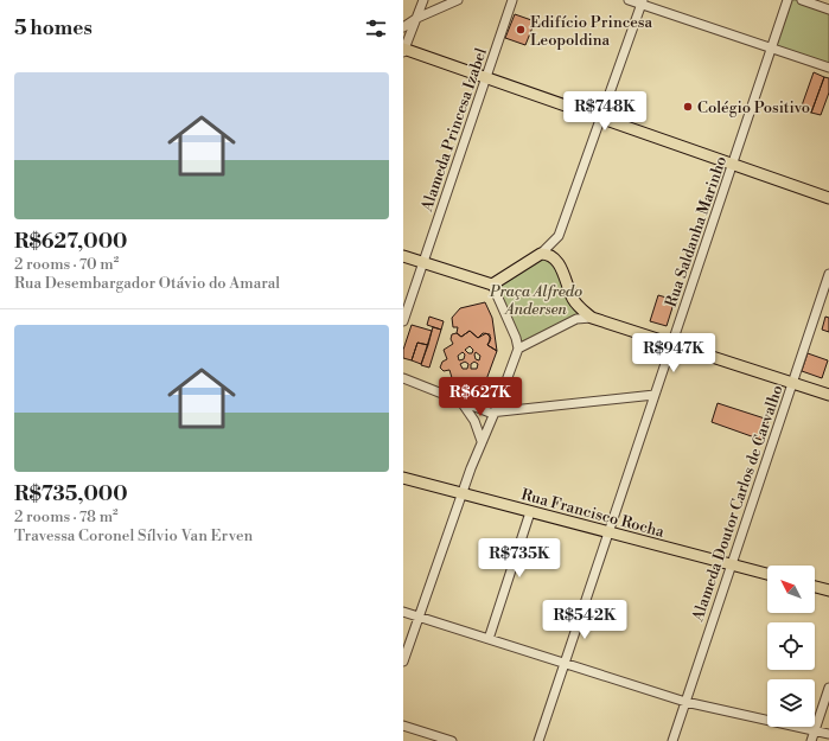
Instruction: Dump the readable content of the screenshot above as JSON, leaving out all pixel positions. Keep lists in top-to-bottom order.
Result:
{
  "streets": {
    "main road": ["Rua Francisco Rocha"],
    "street": ["Alameda Princesa Izabel", "Rua Saldanha Marinho", "Alameda Doutor Carlos de Carvalho"]
  },
  "crossings": [
    ["Rua Saldanha Marinho", "Rua Francisco Rocha"],
    ["Alameda Doutor Carlos de Carvalho", "Rua Francisco Rocha"]
  ],
  "parks": ["Praça Alfredo Andersen"],
  "places": ["Edifício Princesa Leopoldina", "Colégio Positivo"],
  "north": "top left",
  "page": {
    "heading": "5 homes",
    "list": [
      {
        "name": "R$627,000",
        "note": "2 rooms · 70 m² · Rua Desembargador Otávio do Amaral"
      },
      {
        "name": "R$735,000",
        "note": "2 rooms · 78 m² · Travessa Coronel Sílvio Van Erven"
      }
    ],
    "price": [
      "R$748K",
      "R$947K",
      "R$627K",
      "R$735K",
      "R$542K"
    ]
  }
}
